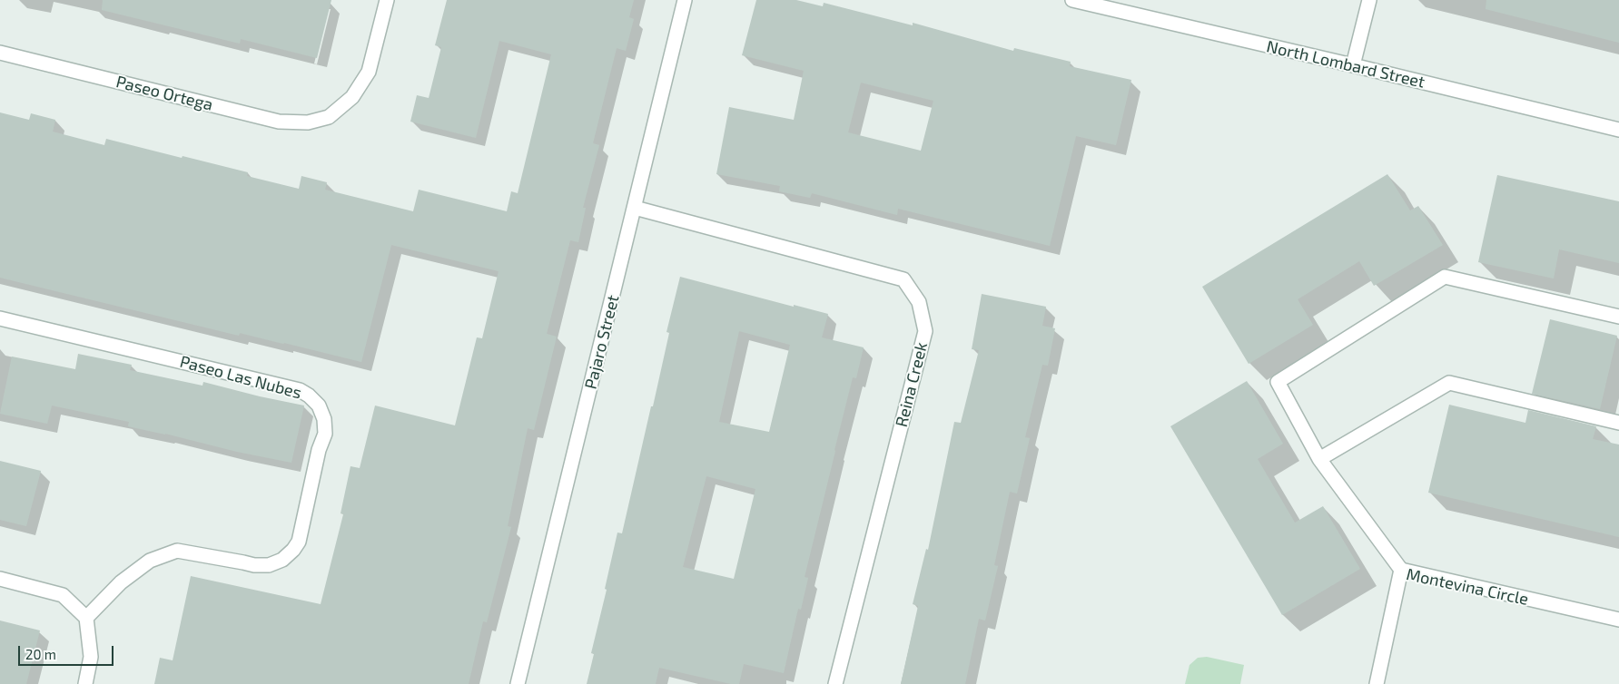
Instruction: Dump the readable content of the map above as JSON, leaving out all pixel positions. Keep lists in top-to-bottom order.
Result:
{
  "streets": {
    "street": [
      "North Lombard Street",
      "Paseo Ortega",
      "Pajaro Street",
      "Paseo Las Nubes",
      "Reina Creek",
      "Montevina Circle"
    ]
  },
  "crossings": [
    ["Pajaro Street", "Reina Creek"]
  ],
  "scale_bar": "20 m"
}
